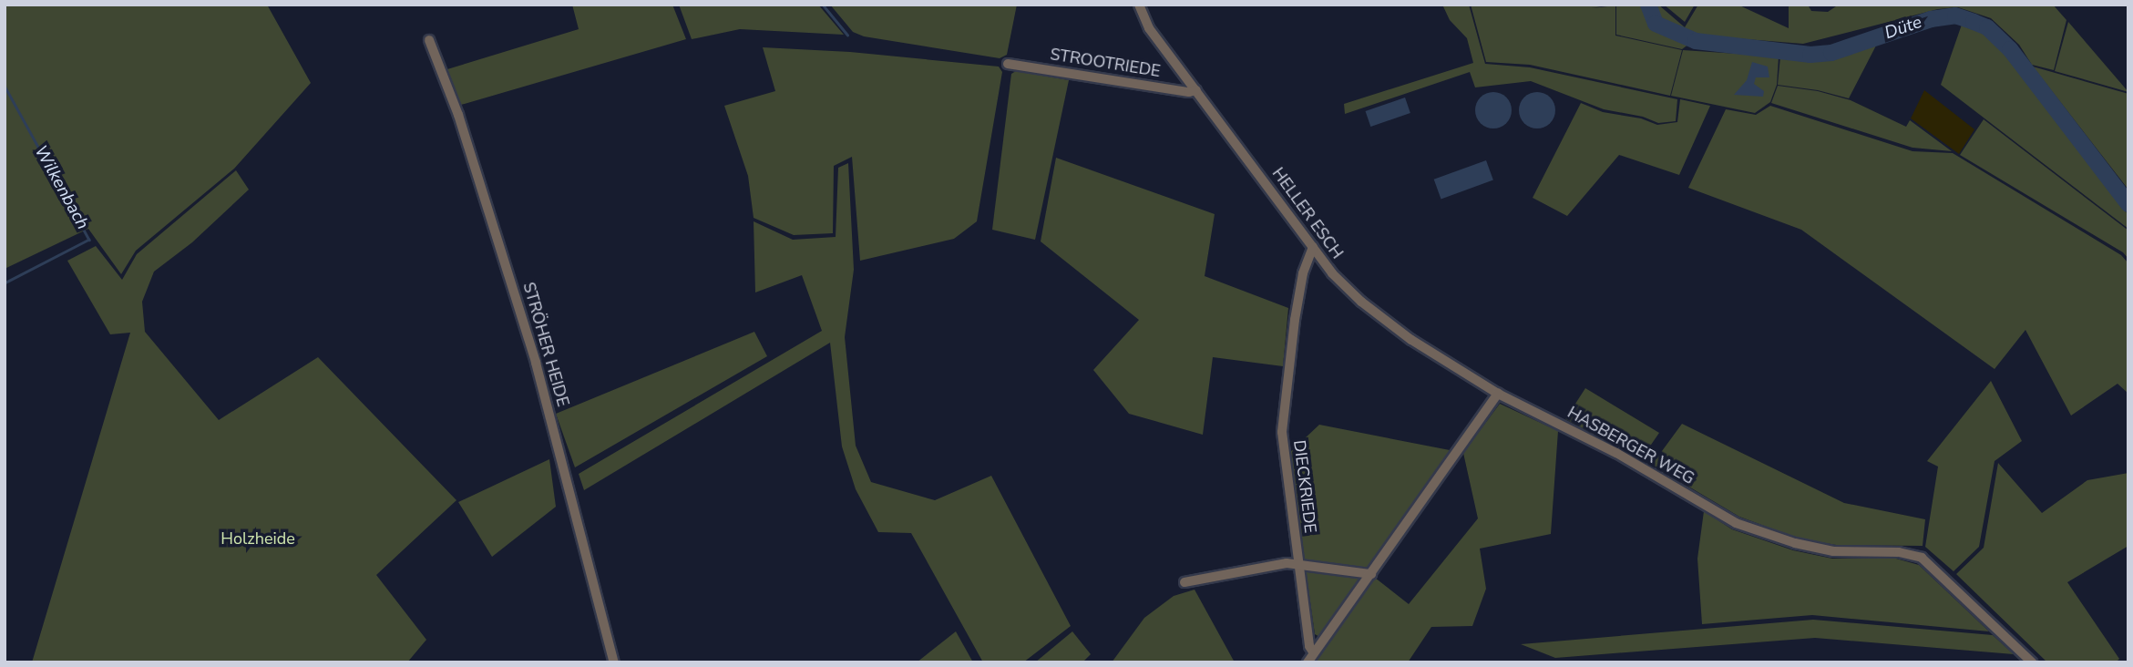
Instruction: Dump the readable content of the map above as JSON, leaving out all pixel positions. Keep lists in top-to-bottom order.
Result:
{
  "streets": {
    "street": [
      "STROOTRIEDE",
      "HELLER ESCH",
      "STRÖHER HEIDE",
      "HASBERGER WEG",
      "DIECKRIEDE"
    ]
  },
  "crossings": [
    ["STROOTRIEDE", "HELLER ESCH"],
    ["HELLER ESCH", "HASBERGER WEG"],
    ["HELLER ESCH", "DIECKRIEDE"]
  ],
  "water": ["Düte", "Wilkenbach"],
  "parks": ["Holzheide"]
}
